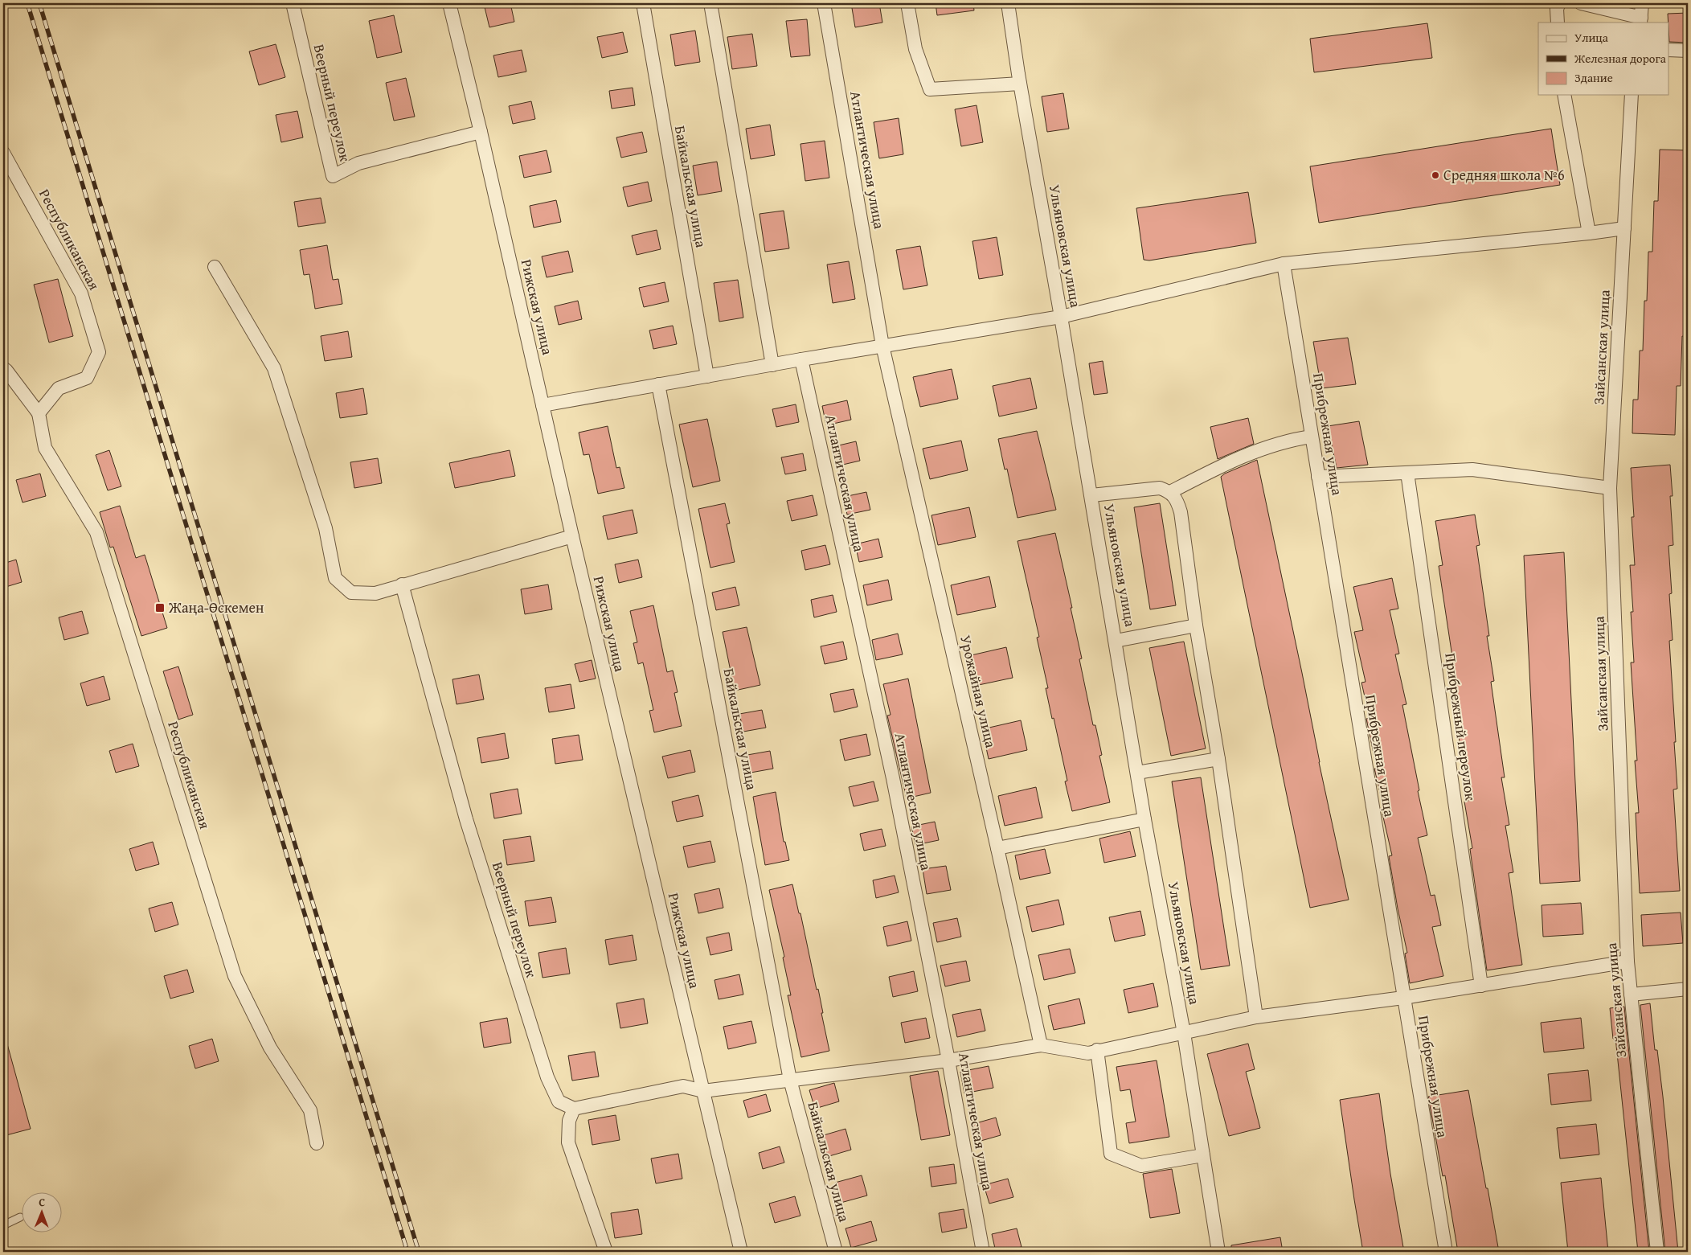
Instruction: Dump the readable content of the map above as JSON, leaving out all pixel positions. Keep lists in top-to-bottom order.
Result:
{
  "streets": {
    "street": [
      "Веерный переулок",
      "Атлантическая улица",
      "Байкальская улица",
      "Республиканская",
      "Ульяновская улица",
      "Рижская улица",
      "Зайсанская улица",
      "Прибрежная улица",
      "Урожайная улица",
      "Прибрежный переулок"
    ]
  },
  "crossings": [
    ["Веерный переулок", "Рижская улица"],
    ["Атлантическая улица", "Урожайная улица"]
  ],
  "places": {
    "other": ["Средняя школа №6"],
    "transit": ["Жаңа-Өскемен"]
  },
  "legend": ["Улица", "Железная дорога", "Здание"],
  "north": "top"
}
